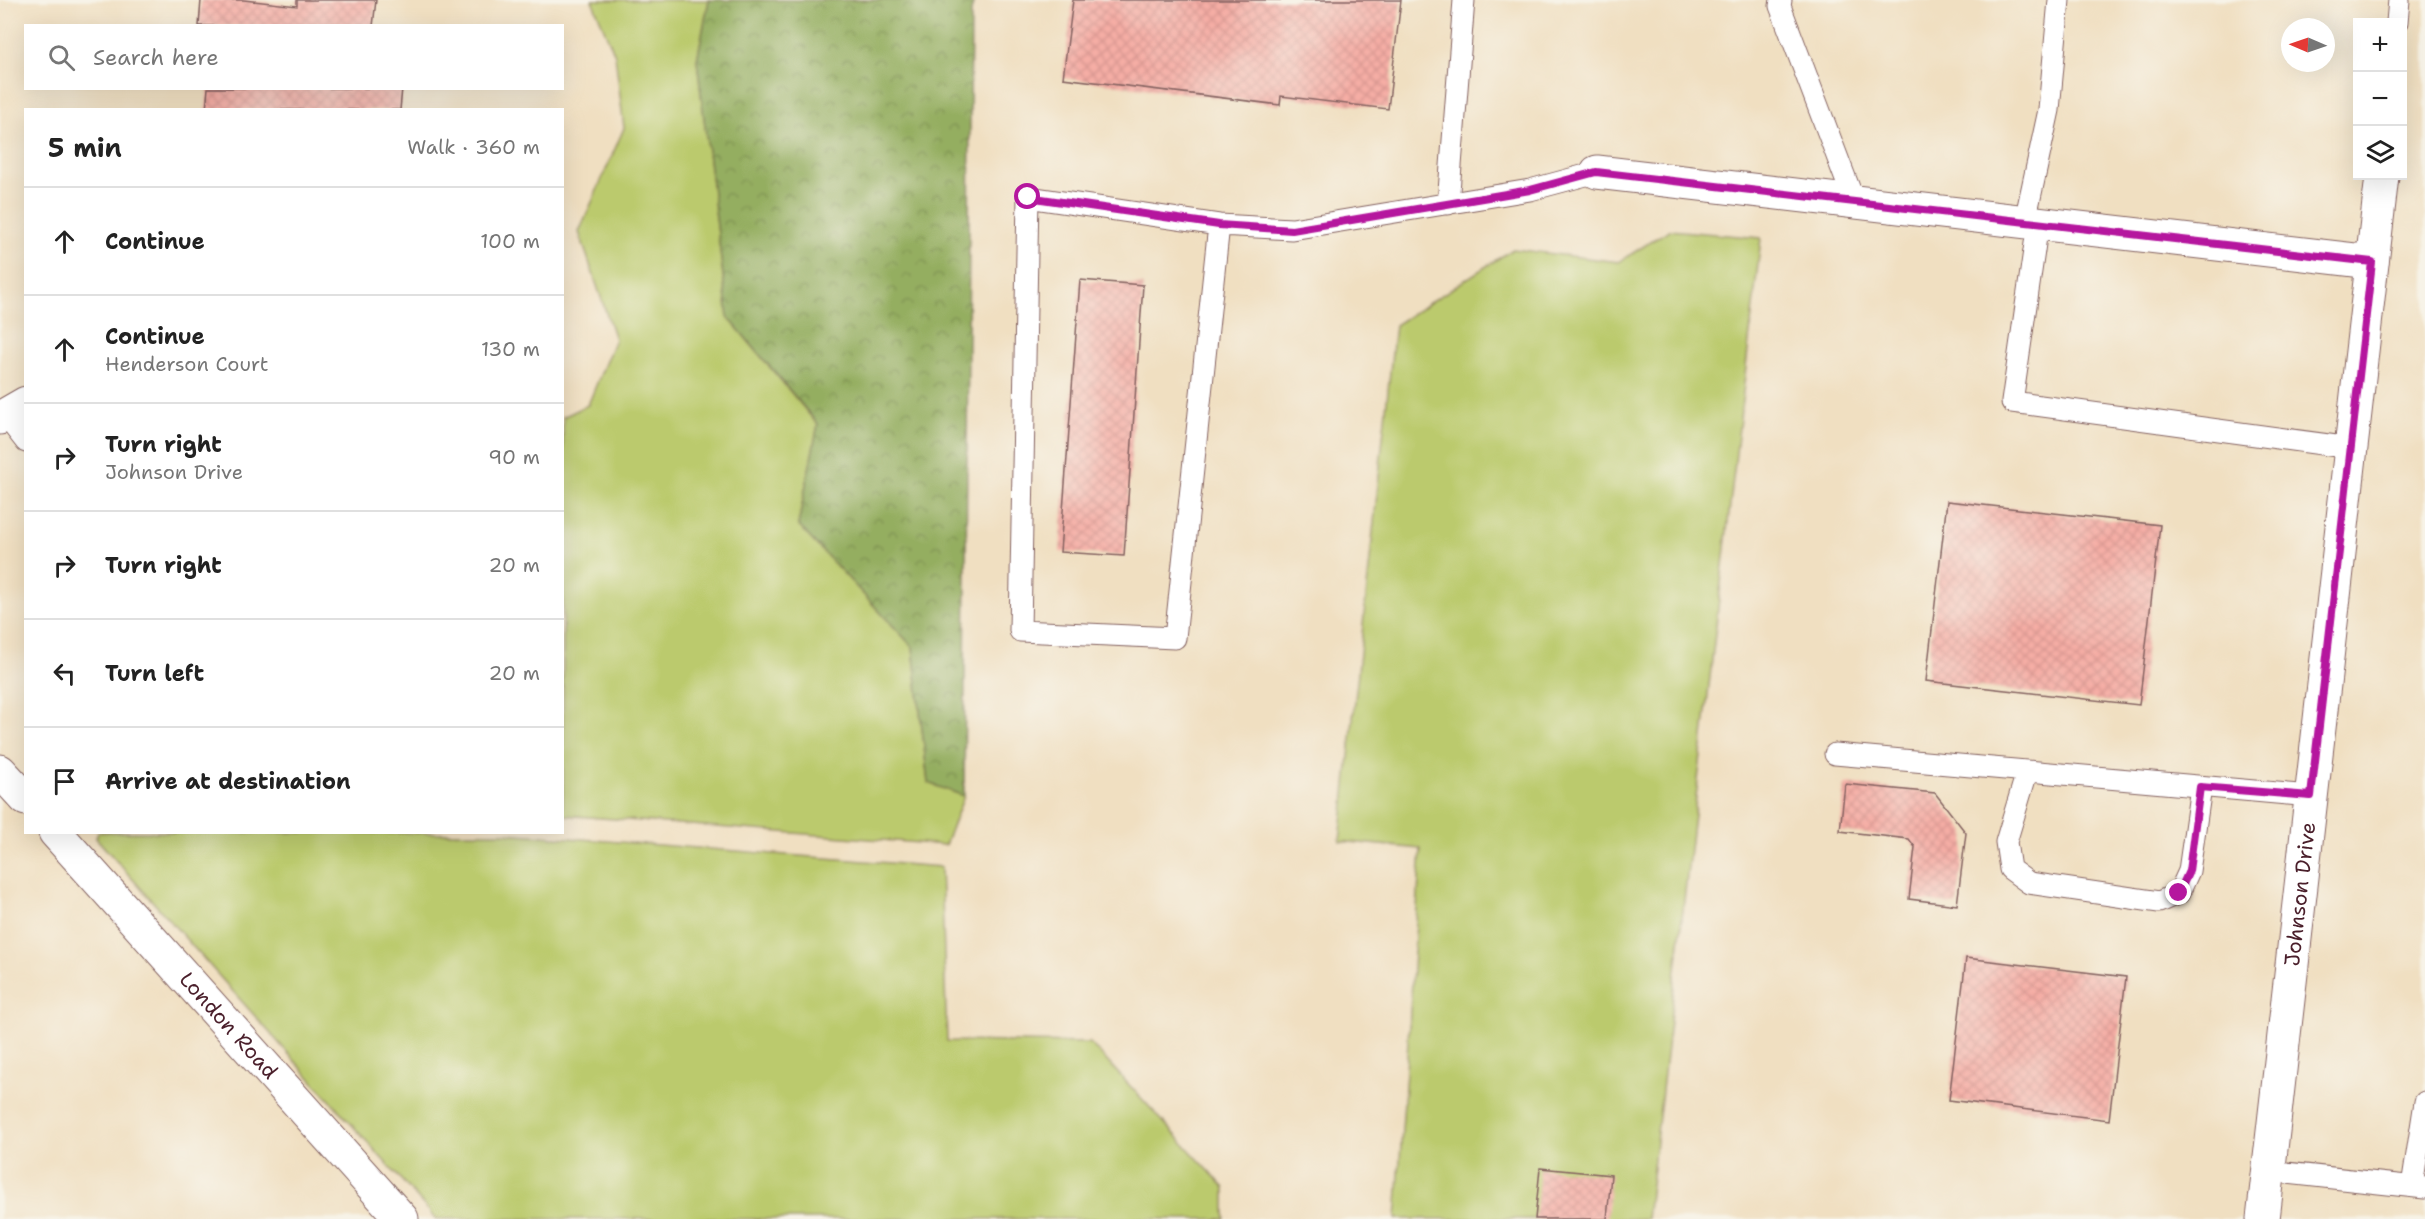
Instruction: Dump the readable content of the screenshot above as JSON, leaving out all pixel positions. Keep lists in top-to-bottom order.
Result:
{
  "streets": {
    "street": ["Johnson Drive", "London Road"]
  },
  "north": "left",
  "page": {
    "map_buttons": ["+", "−"],
    "search": "Search here",
    "heading": ["5 min", "Walk · 360 m"],
    "list": [
      ["Continue", "100 m"],
      ["Continue", "Henderson Court", "130 m"],
      ["Turn right", "Johnson Drive", "90 m"],
      ["Turn right", "20 m"],
      ["Turn left", "20 m"],
      "Arrive at destination"
    ]
  }
}
